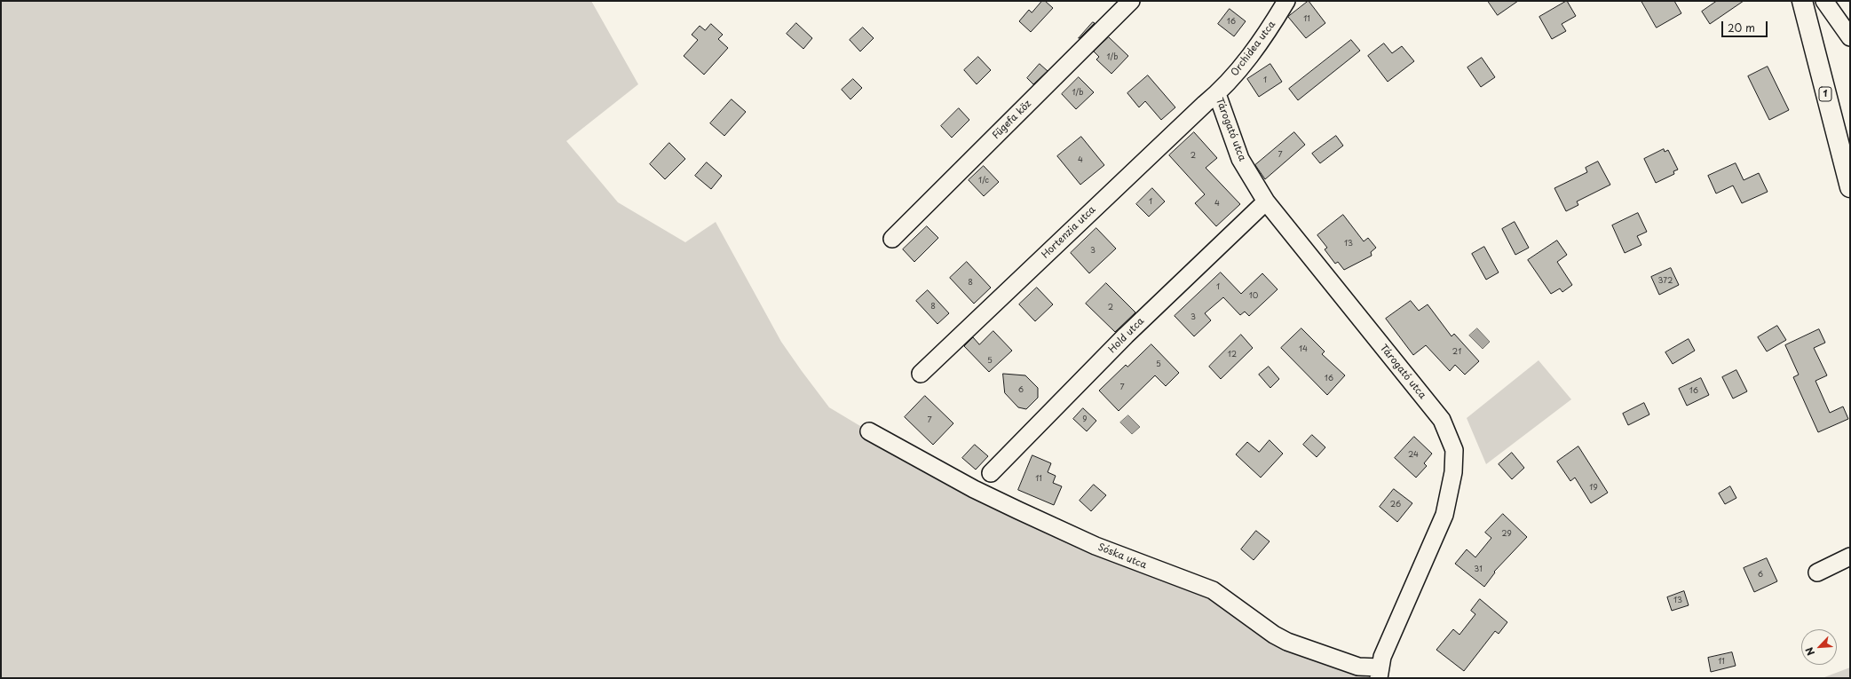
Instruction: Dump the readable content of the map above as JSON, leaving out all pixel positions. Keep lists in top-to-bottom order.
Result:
{
  "streets": {
    "main road": ["1"],
    "street": [
      "Orchidea utca",
      "Fügefa köz",
      "Tárogató utca",
      "Hortenzia utca",
      "Hold utca",
      "Sóska utca"
    ]
  },
  "crossings": [
    ["Orchidea utca", "Tárogató utca"],
    ["Orchidea utca", "Hortenzia utca"],
    ["Tárogató utca", "Hortenzia utca"],
    ["Tárogató utca", "Hold utca"],
    ["Tárogató utca", "Sóska utca"]
  ],
  "house_numbers": [
    "11",
    "16",
    "1/b",
    "1",
    "1/b",
    "7",
    "2",
    "4",
    "1/c",
    "1",
    "4",
    "13",
    "3",
    "372",
    "8",
    "1",
    "10",
    "8",
    "2",
    "3",
    "14",
    "21",
    "12",
    "5",
    "5",
    "16",
    "7",
    "6",
    "16",
    "9",
    "7",
    "24",
    "11",
    "19",
    "26",
    "29",
    "31",
    "6",
    "13",
    "11"
  ],
  "scale_bar": "20 m",
  "north": "bottom left"
}
